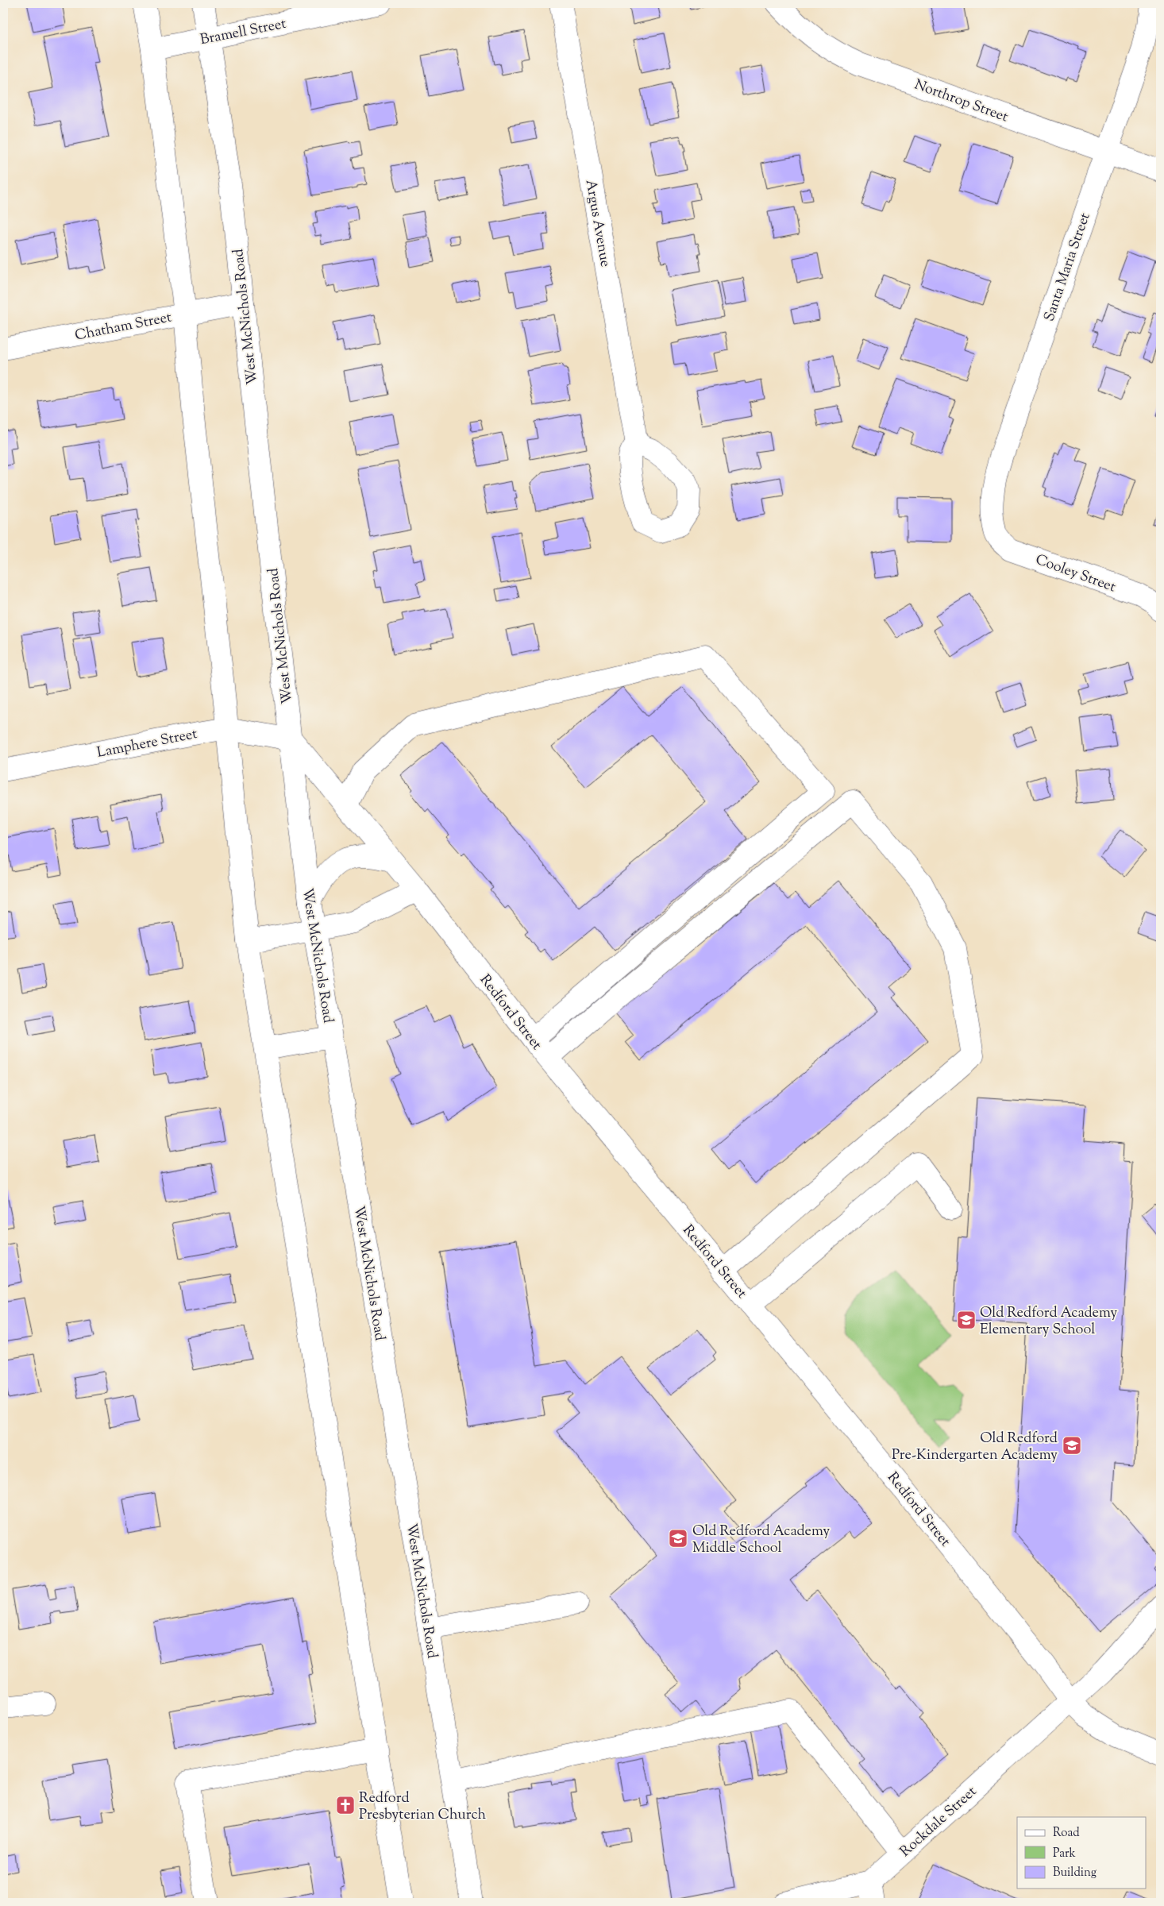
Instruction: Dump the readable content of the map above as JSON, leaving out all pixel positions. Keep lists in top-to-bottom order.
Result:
{
  "streets": {
    "street": [
      "Bramell Street",
      "Northrop Street",
      "Argus Avenue",
      "Santa Maria Street",
      "West McNichols Road",
      "Chatham Street",
      "Cooley Street",
      "Lamphere Street",
      "Redford Street",
      "Rockdale Street"
    ]
  },
  "crossings": [
    ["Bramell Street", "West McNichols Road"],
    ["Northrop Street", "Santa Maria Street"],
    ["Santa Maria Street", "Cooley Street"],
    ["West McNichols Road", "Chatham Street"],
    ["West McNichols Road", "Lamphere Street"],
    ["West McNichols Road", "Redford Street"],
    ["Lamphere Street", "Redford Street"],
    ["Redford Street", "Rockdale Street"]
  ],
  "places": {
    "school or university": ["Old Redford Academy Elementary School", "Old Redford Pre-Kindergarten Academy", "Old Redford Academy Middle School"],
    "church": ["Redford Presbyterian Church"]
  },
  "legend": ["Road", "Park", "Building"]
}
